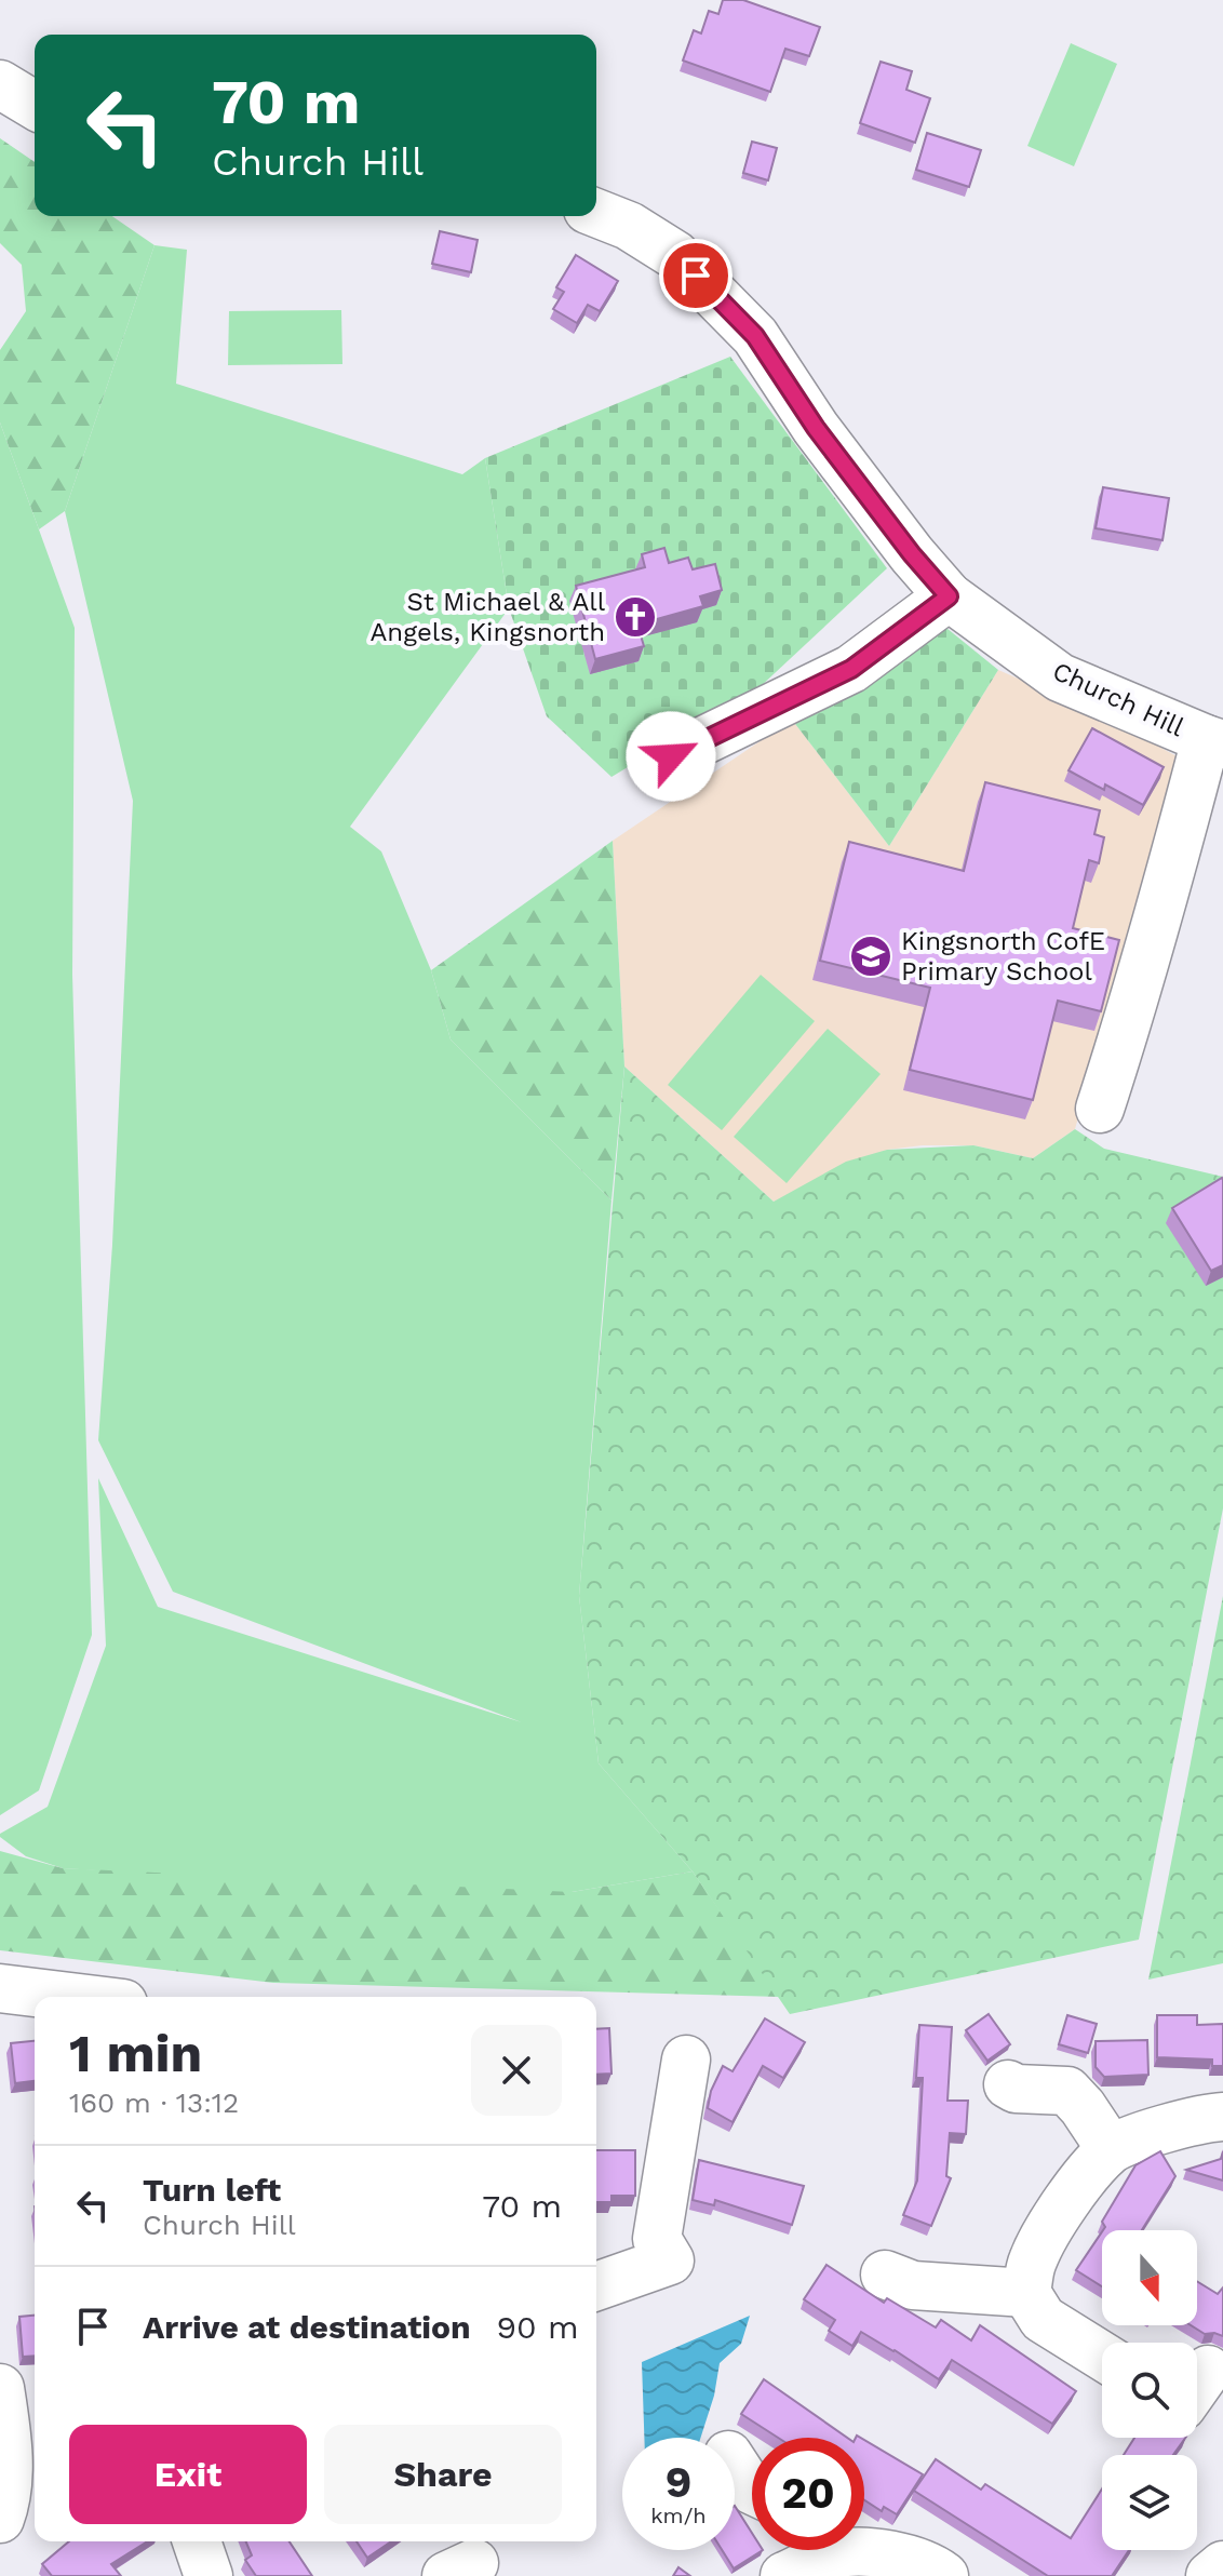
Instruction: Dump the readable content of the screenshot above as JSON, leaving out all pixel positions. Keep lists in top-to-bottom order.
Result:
{
  "streets": {
    "street": ["Church Hill"]
  },
  "places": {
    "church": ["St Michael & All Angels, Kingsnorth"],
    "school or university": ["Kingsnorth CofE Primary School"]
  },
  "north": "bottom",
  "page": {
    "turn": ["70 m", "Church Hill"],
    "heading": ["1 min", "160 m · 13:12"],
    "list": [
      {
        "name": "Turn left",
        "note": "Church Hill",
        "value": "70 m"
      },
      {
        "name": "Arrive at destination",
        "value": "90 m"
      }
    ],
    "buttons": ["Exit", "Share"],
    "speed": "9 km/h",
    "limit": "20"
  }
}
